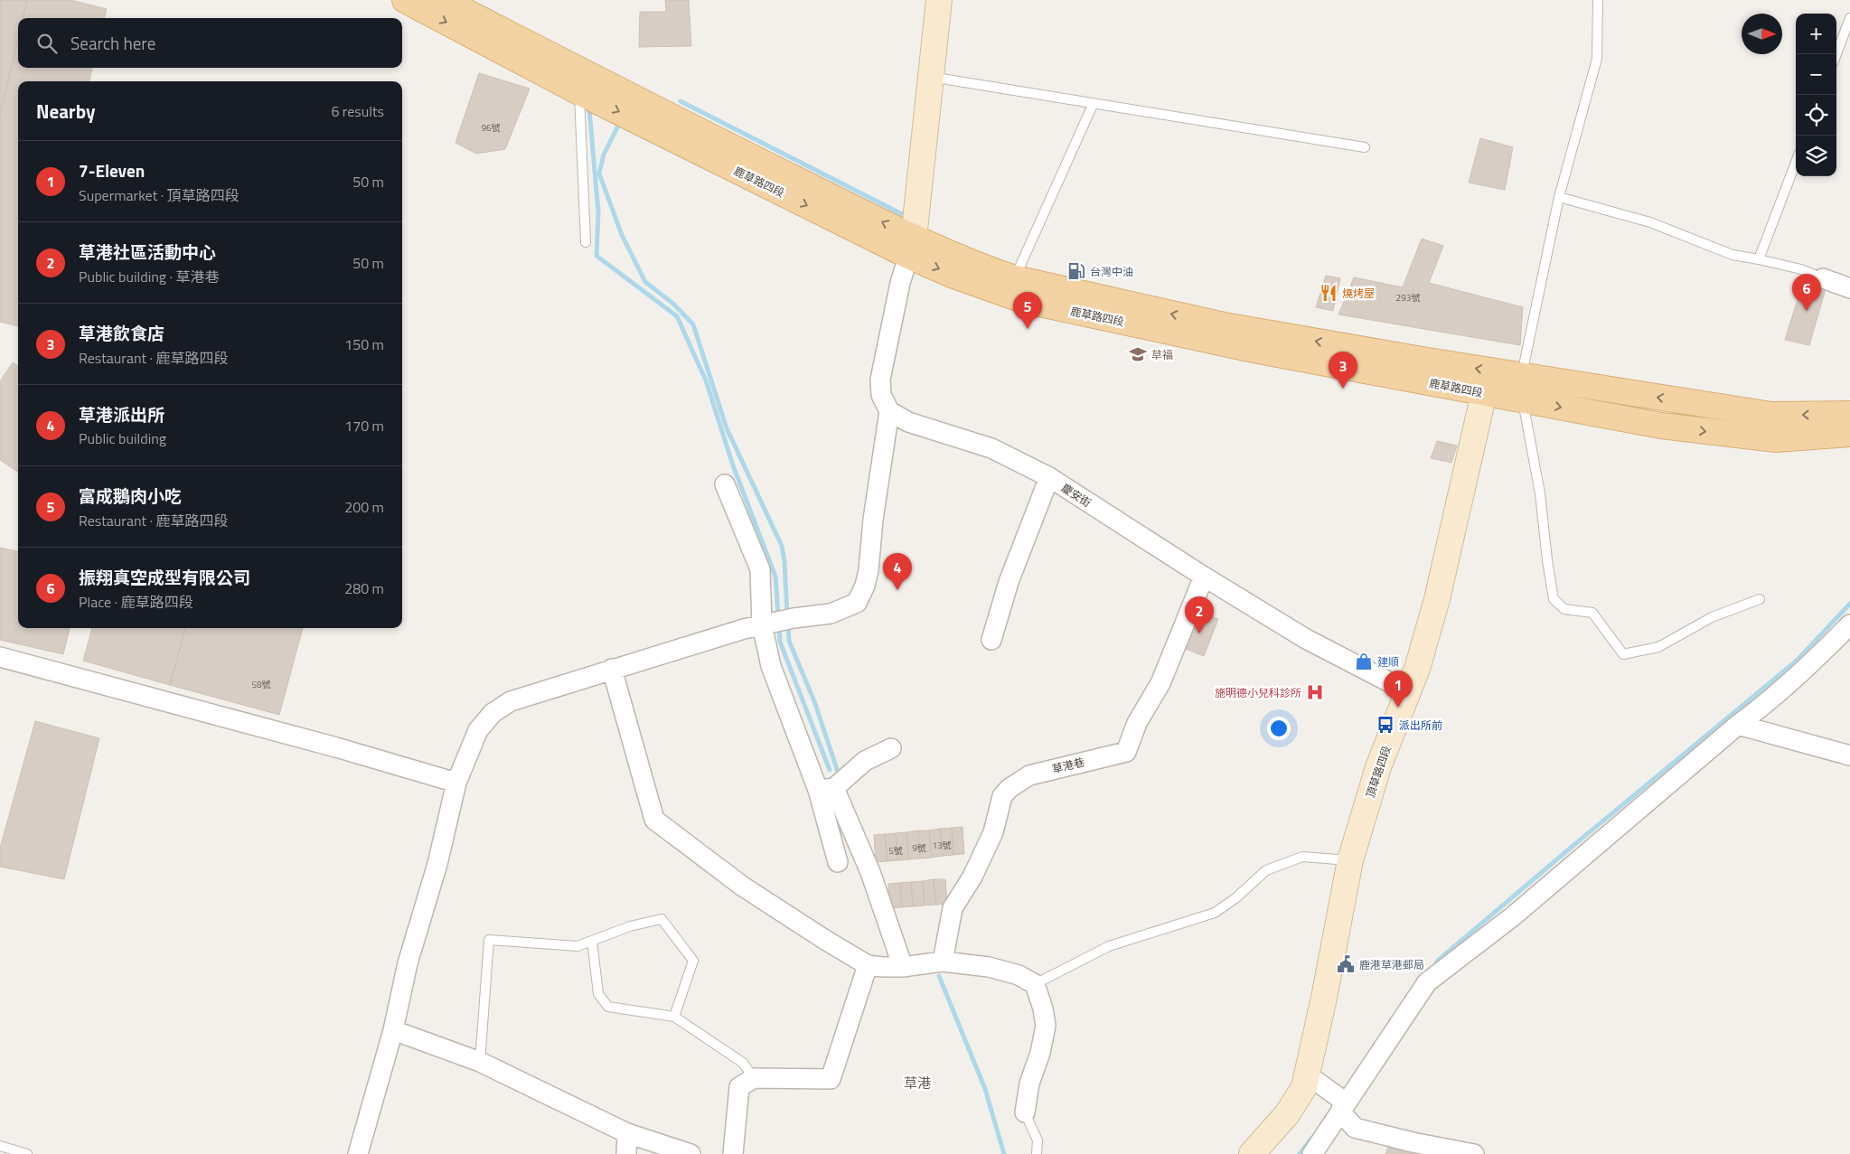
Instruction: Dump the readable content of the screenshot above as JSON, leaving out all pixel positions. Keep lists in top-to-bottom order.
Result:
{
  "streets": {
    "main road": ["鹿草路四段"],
    "street": ["慶安街", "草港巷", "頂草路四段"]
  },
  "crossings": [
    ["鹿草路四段", "頂草路四段"],
    ["慶安街", "草港巷"],
    ["慶安街", "頂草路四段"]
  ],
  "districts": ["草港"],
  "places": {
    "fuel station": ["台灣中油"],
    "restaurant": ["燒烤屋"],
    "school or university": ["草福"],
    "shop": ["建順"],
    "hospital": ["施明德小兒科診所"],
    "bus stop": ["派出所前"],
    "public building": ["鹿港草港郵局"]
  },
  "house_numbers": [
    "96號",
    "293號",
    "58號",
    "13號",
    "9號",
    "5號"
  ],
  "north": "right",
  "page": {
    "map_buttons": ["+", "−"],
    "search": "Search here",
    "heading": ["Nearby", "6 results"],
    "list": [
      {
        "mark": "1",
        "name": "7-Eleven",
        "note": "Supermarket · 頂草路四段",
        "value": "50 m"
      },
      {
        "mark": "2",
        "name": "草港社區活動中心",
        "note": "Public building · 草港巷",
        "value": "50 m"
      },
      {
        "mark": "3",
        "name": "草港飲食店",
        "note": "Restaurant · 鹿草路四段",
        "value": "150 m"
      },
      {
        "mark": "4",
        "name": "草港派出所",
        "note": "Public building",
        "value": "170 m"
      },
      {
        "mark": "5",
        "name": "富成鵝肉小吃",
        "note": "Restaurant · 鹿草路四段",
        "value": "200 m"
      },
      {
        "mark": "6",
        "name": "振翔真空成型有限公司",
        "note": "Place · 鹿草路四段",
        "value": "280 m"
      }
    ],
    "pins": [
      "6",
      "5",
      "3",
      "4",
      "2",
      "1"
    ]
  }
}
